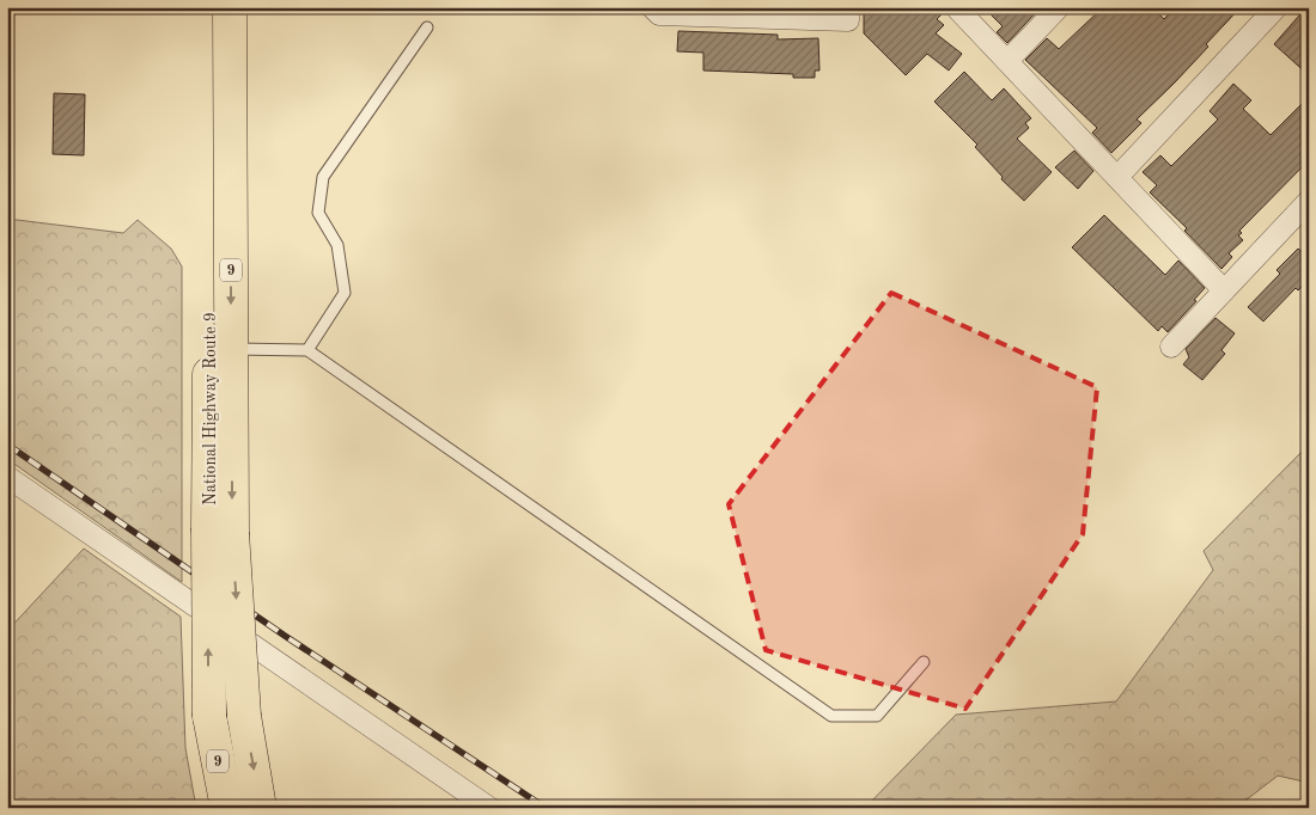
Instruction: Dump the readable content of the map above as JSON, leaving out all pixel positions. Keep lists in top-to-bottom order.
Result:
{
  "streets": {
    "highway": ["9", "National Highway Route 9"]
  }
}
